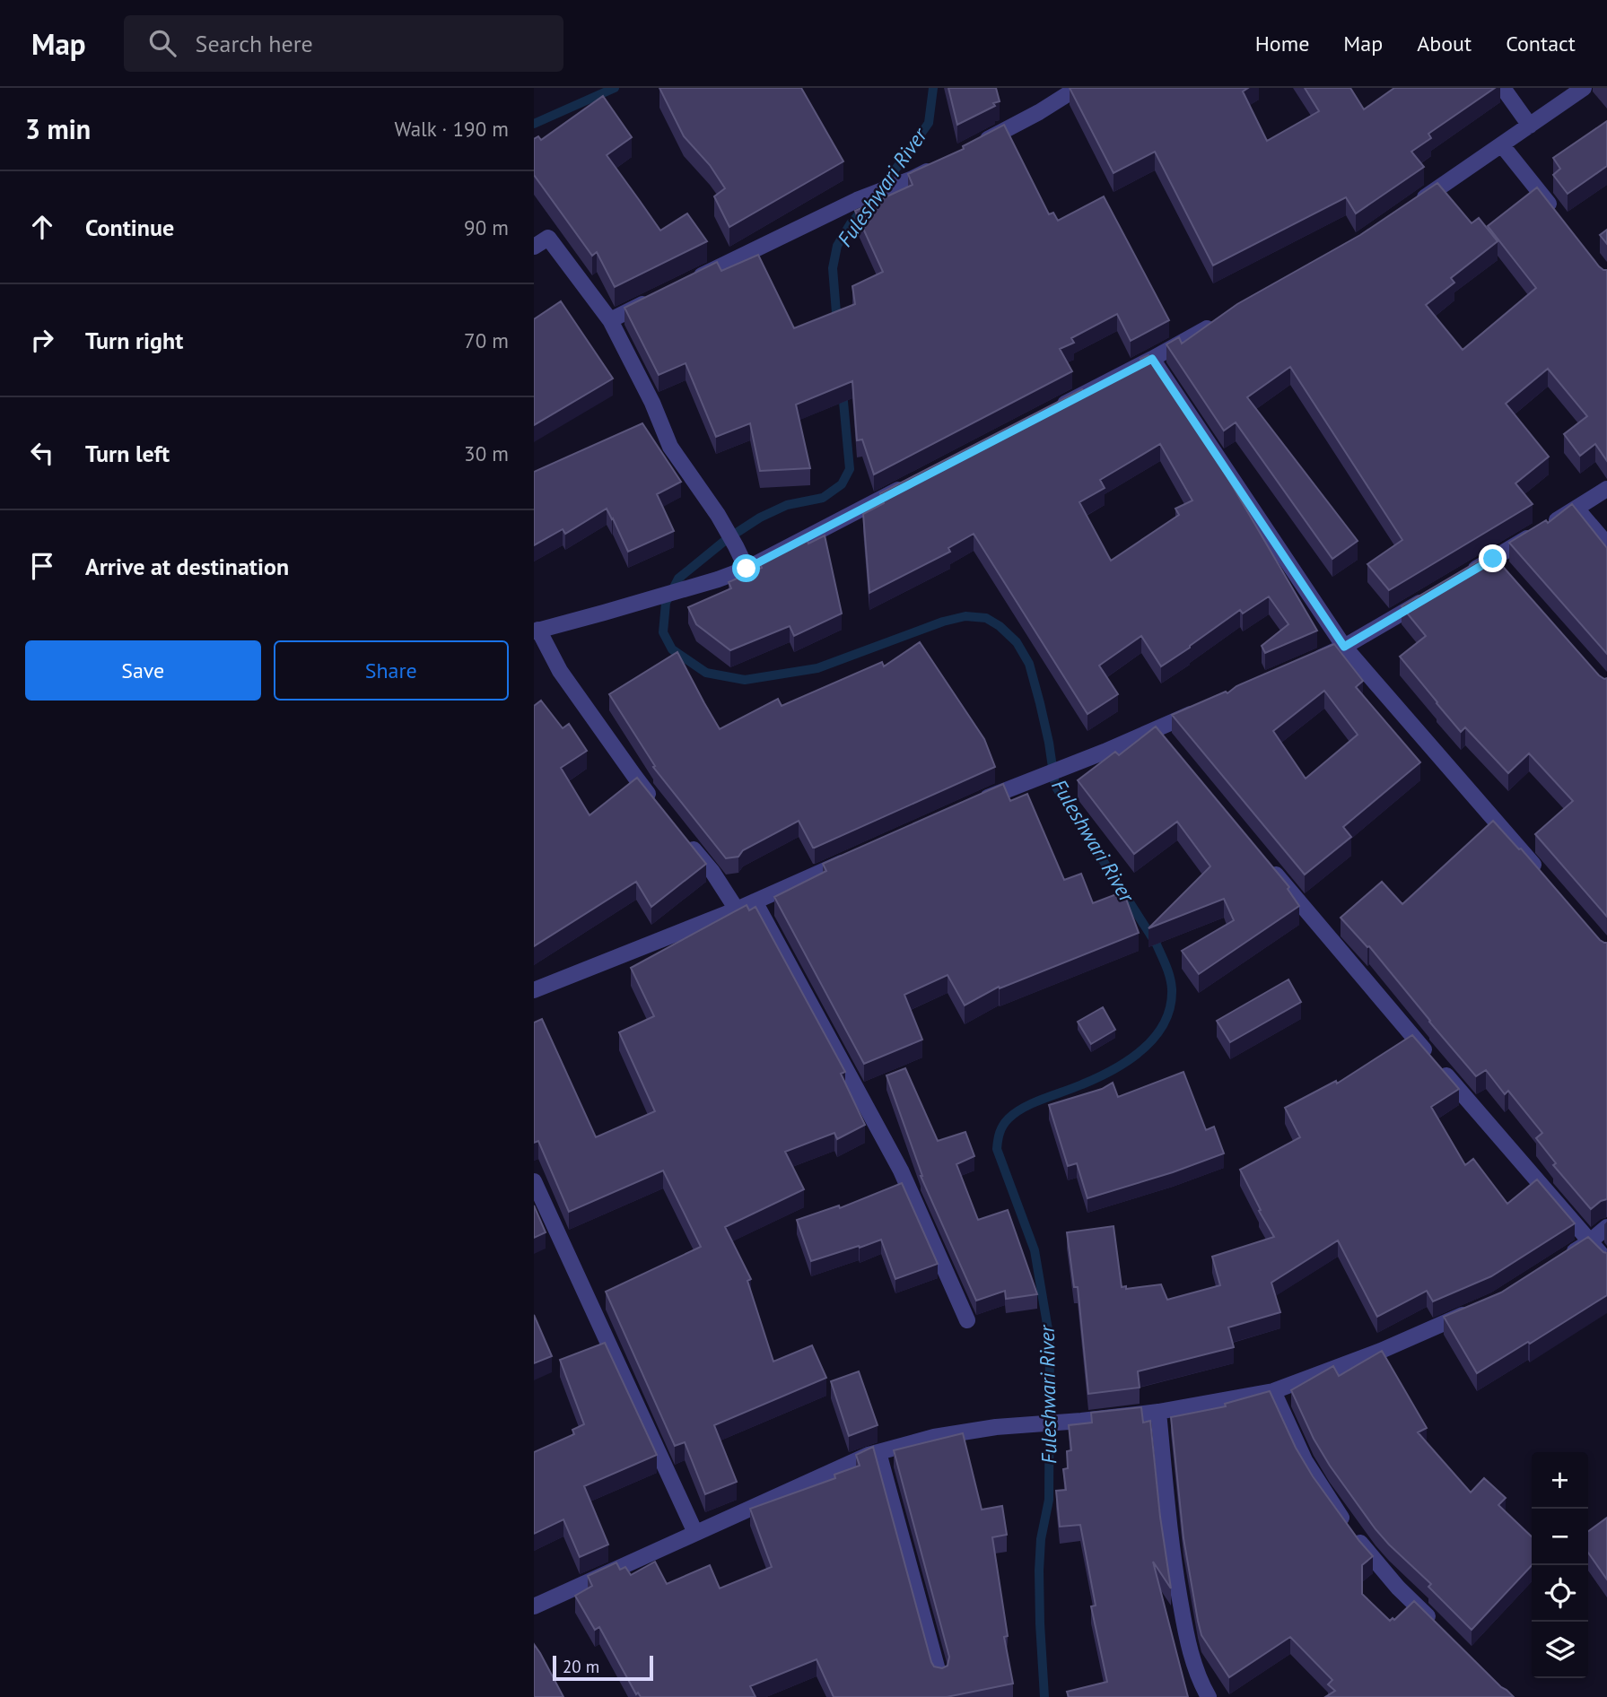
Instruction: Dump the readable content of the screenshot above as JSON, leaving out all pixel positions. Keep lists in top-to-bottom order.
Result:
{
  "water": ["Fuleshwari River"],
  "scale_bar": "20 m",
  "page": {
    "header": "Map",
    "search": "Search here",
    "nav": [
      "Home",
      "Map",
      "About",
      "Contact"
    ],
    "heading": ["3 min", "Walk · 190 m"],
    "list": [
      ["Continue", "90 m"],
      ["Turn right", "70 m"],
      ["Turn left", "30 m"],
      "Arrive at destination"
    ],
    "buttons": ["Save", "Share"],
    "map_buttons": ["+", "−"],
    "scale": "20 m"
  }
}
